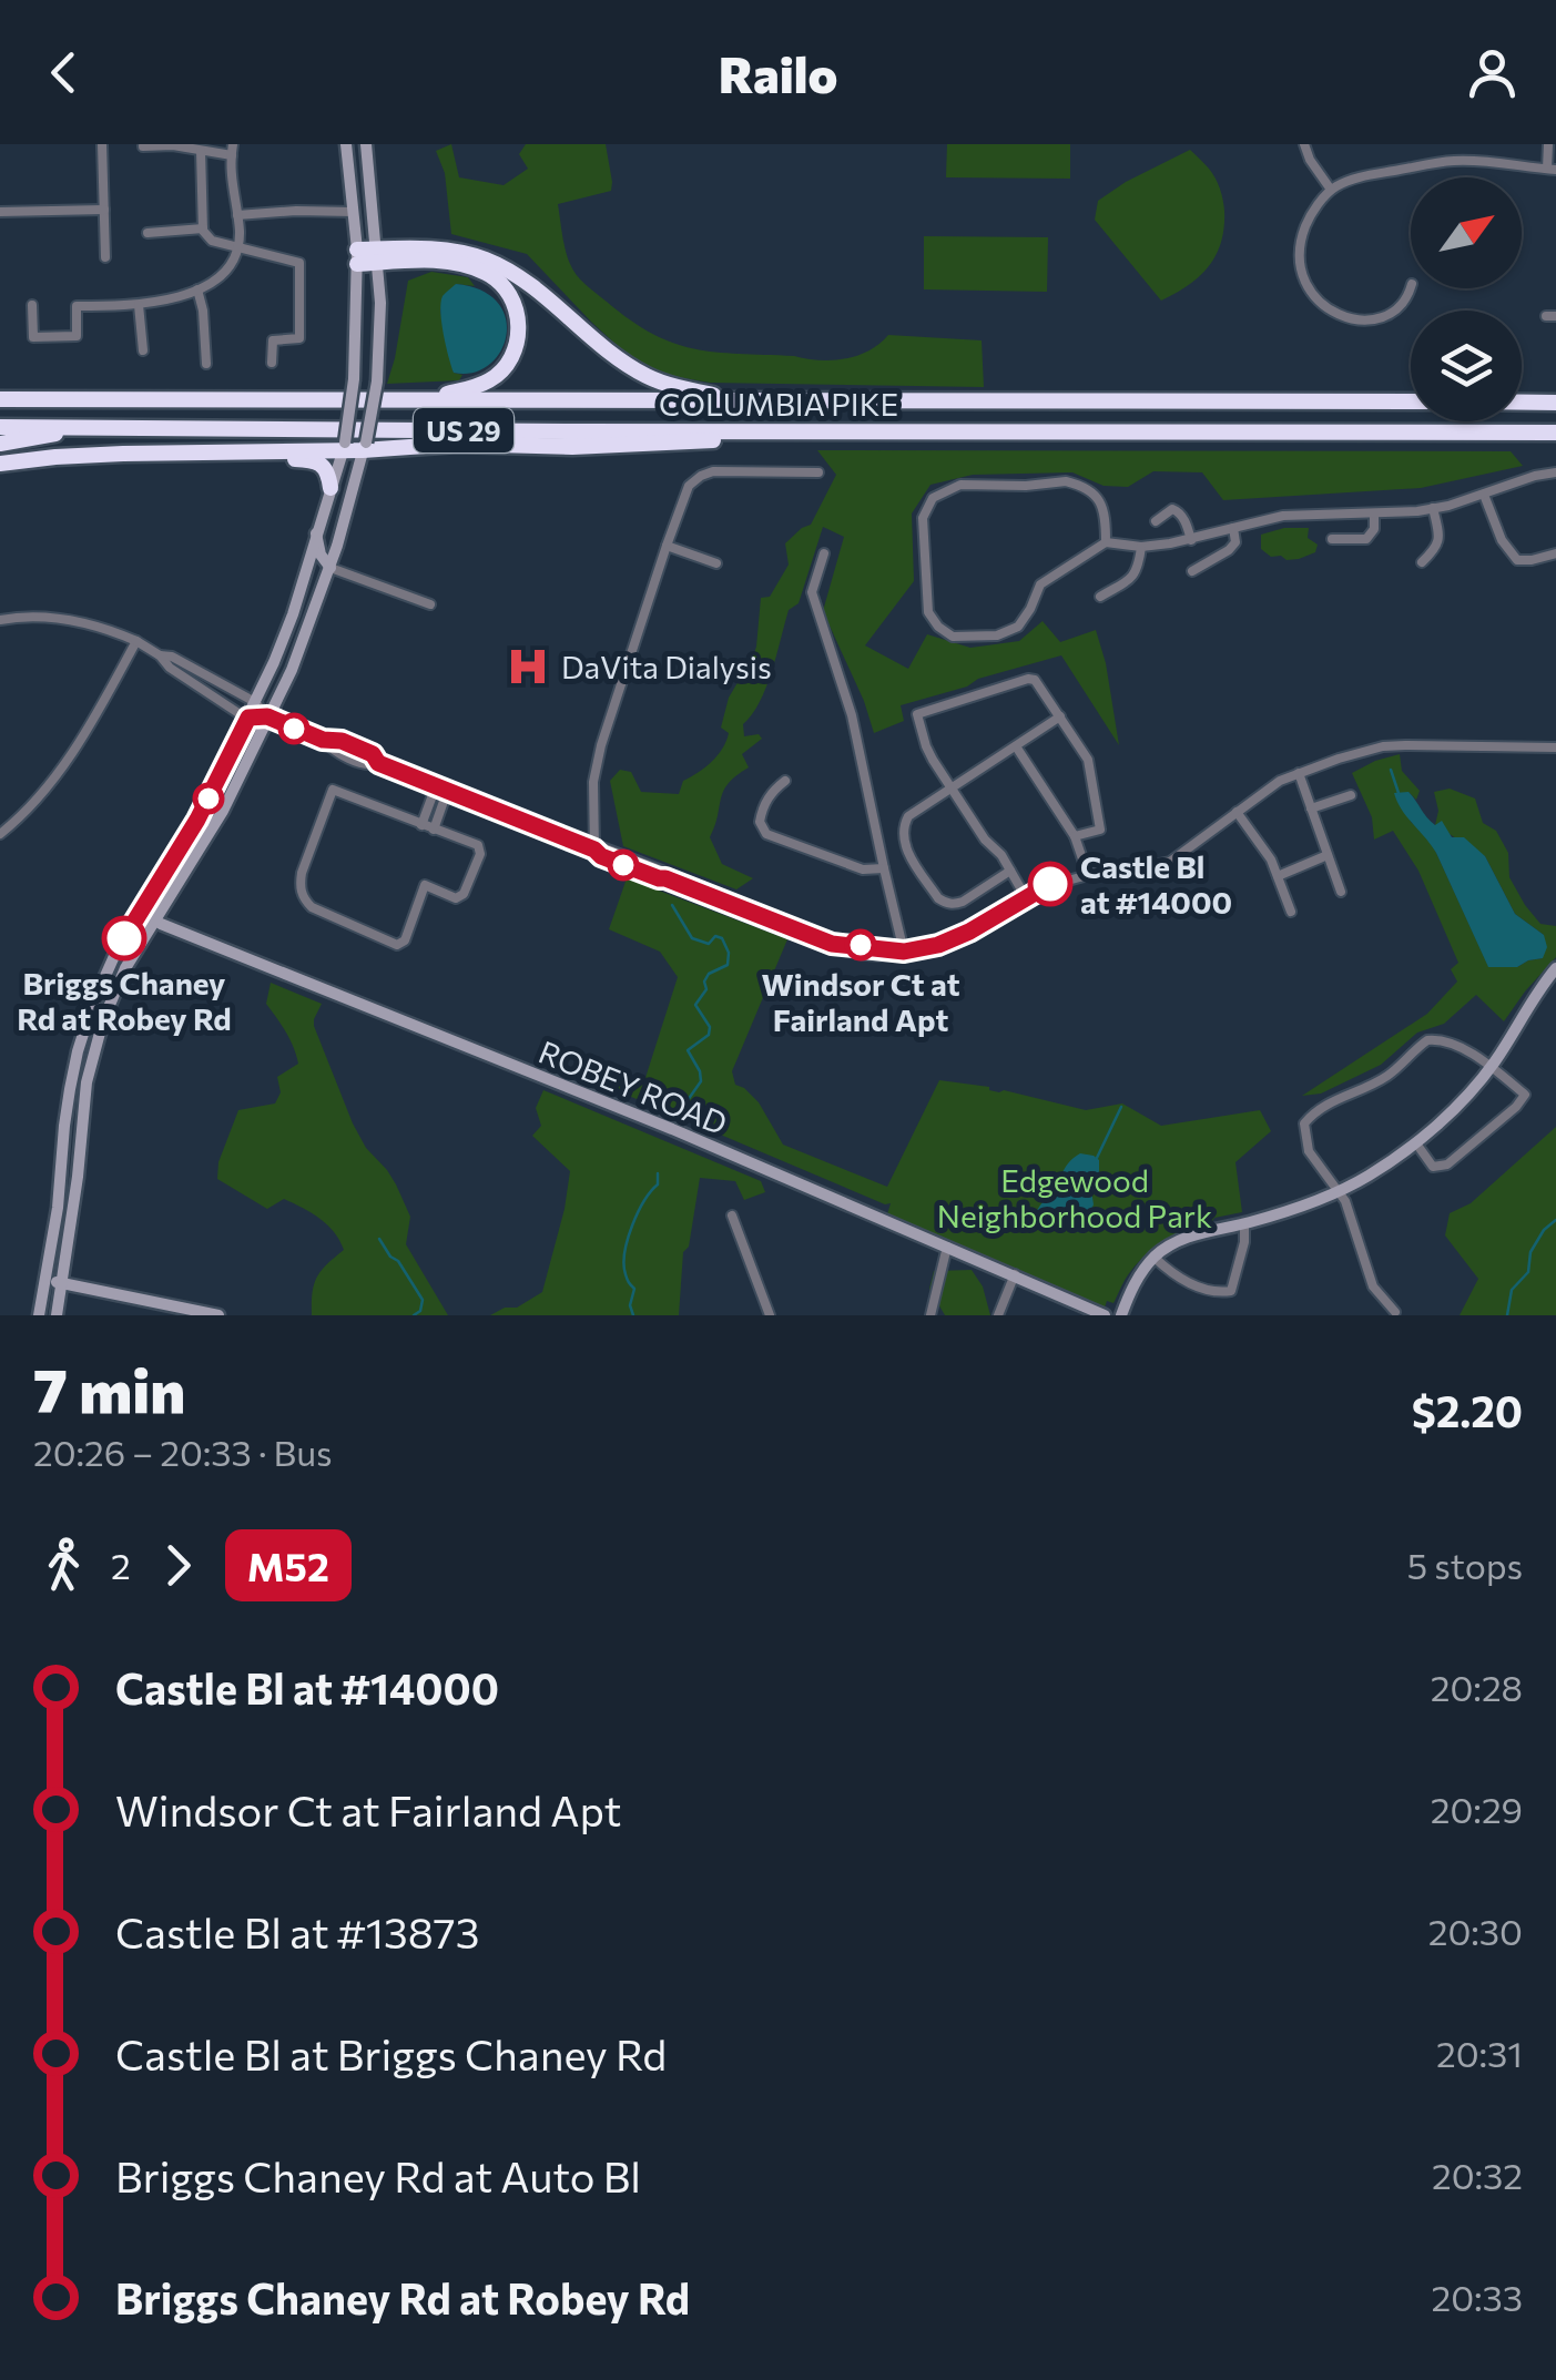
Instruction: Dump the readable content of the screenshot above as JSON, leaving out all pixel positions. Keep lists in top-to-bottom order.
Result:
{
  "streets": {
    "highway": ["COLUMBIA PIKE", "US 29"],
    "main road": ["ROBEY ROAD"]
  },
  "parks": ["Edgewood Neighborhood Park"],
  "places": {
    "hospital": ["DaVita Dialysis"],
    "other": ["Castle Bl at #14000", "Briggs Chaney Rd at Robey Rd", "Windsor Ct at Fairland Apt"]
  },
  "lines": ["bus line M52"],
  "north": "top right",
  "page": {
    "header": "Railo",
    "heading": ["7 min", "20:26 – 20:33 · Bus", "$2.20"],
    "legs": ["2", "M52", "5 stops"],
    "list": [
      {
        "name": "Castle Bl at #14000",
        "value": "20:28"
      },
      {
        "name": "Windsor Ct at Fairland Apt",
        "value": "20:29"
      },
      {
        "name": "Castle Bl at #13873",
        "value": "20:30"
      },
      {
        "name": "Castle Bl at Briggs Chaney Rd",
        "value": "20:31"
      },
      {
        "name": "Briggs Chaney Rd at Auto Bl",
        "value": "20:32"
      },
      {
        "name": "Briggs Chaney Rd at Robey Rd",
        "value": "20:33"
      }
    ]
  }
}
